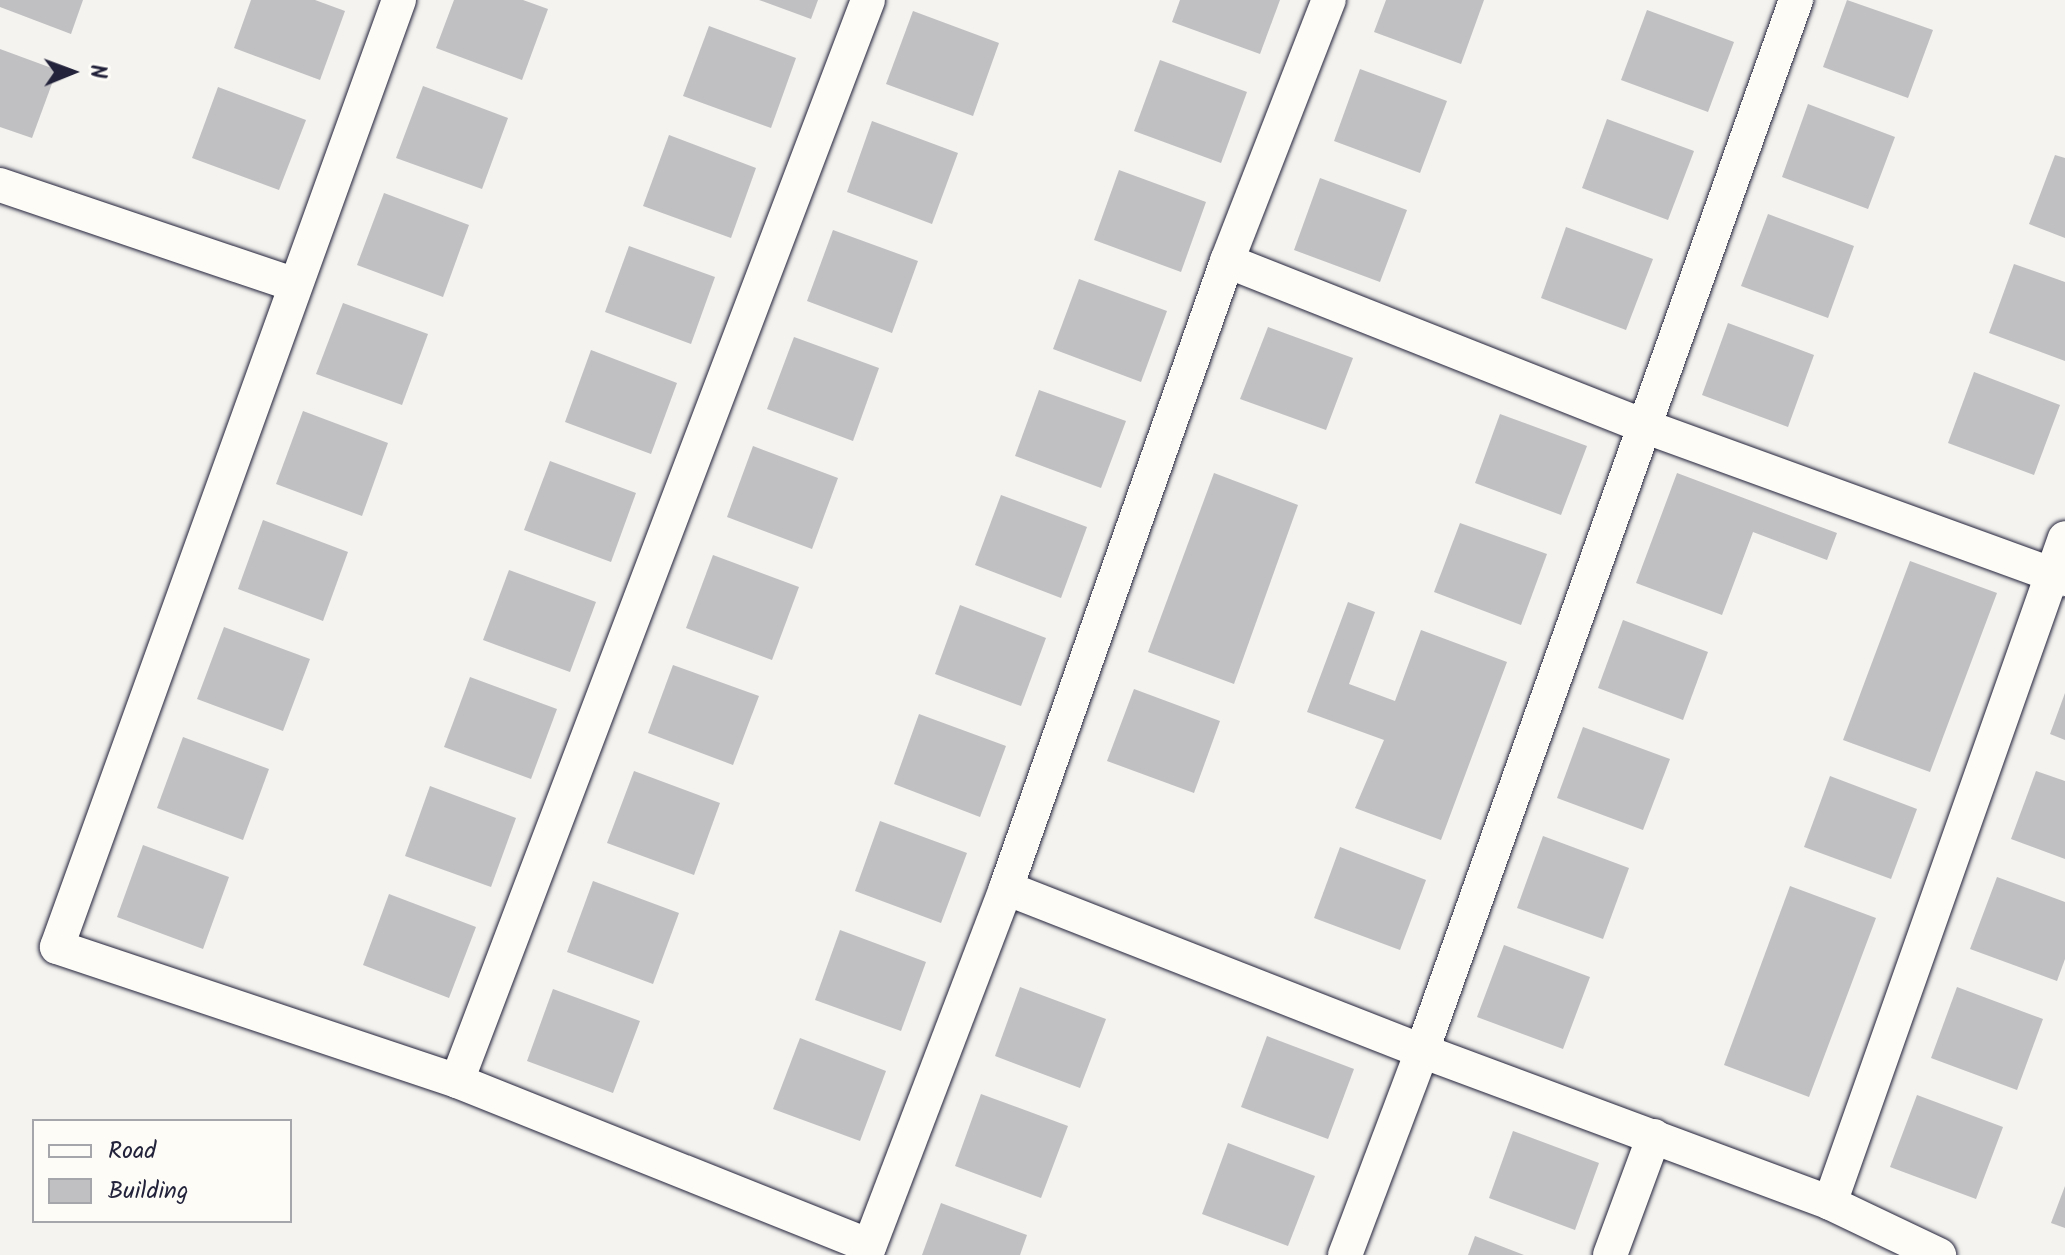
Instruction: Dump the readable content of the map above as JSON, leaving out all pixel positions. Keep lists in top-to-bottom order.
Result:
{
  "legend": ["Road", "Building"],
  "north": "right"
}
